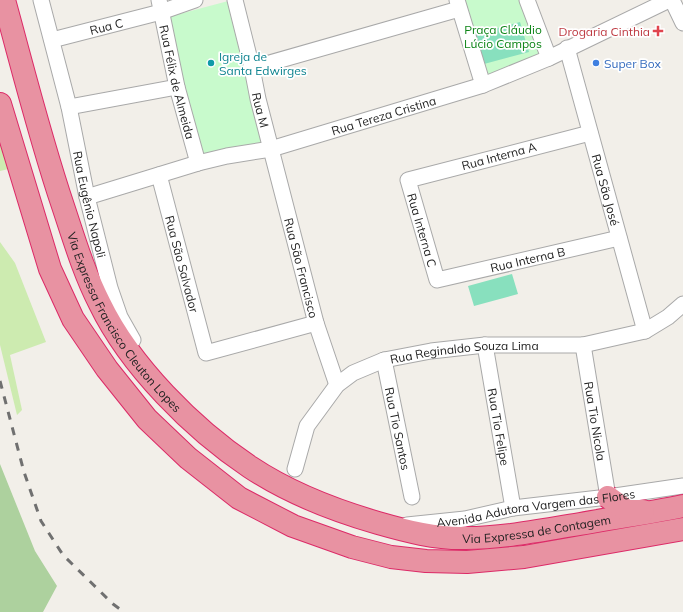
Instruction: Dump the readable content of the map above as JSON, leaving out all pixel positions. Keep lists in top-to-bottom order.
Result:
{
  "streets": {
    "highway": ["Via Expressa Francisco Cleuton Lopes", "Via Expressa de Contagem"],
    "street": [
      "Rua C",
      "Rua Félix de Almeida",
      "Rua M",
      "Rua Tereza Cristina",
      "Rua Interna A",
      "Rua São José",
      "Rua Eugênio Napoli",
      "Rua Interna C",
      "Rua Interna B",
      "Rua São Salvador",
      "Rua São Francisco",
      "Rua Reginaldo Souza Lima",
      "Rua Tio Nicola",
      "Rua Tio Felipe",
      "Rua Tio Santos",
      "Avenida Adutora Vargem das Flores"
    ]
  },
  "crossings": [
    ["Rua C", "Rua Félix de Almeida"],
    ["Rua C", "Rua Eugênio Napoli"],
    ["Rua Félix de Almeida", "Rua Tereza Cristina"],
    ["Rua M", "Rua Tereza Cristina"],
    ["Rua M", "Rua São Francisco"],
    ["Rua Tereza Cristina", "Rua São José"],
    ["Rua Tereza Cristina", "Rua Eugênio Napoli"],
    ["Rua Tereza Cristina", "Rua São Salvador"],
    ["Rua Tereza Cristina", "Rua São Francisco"],
    ["Rua Interna A", "Rua São José"],
    ["Rua Interna A", "Rua Interna C"],
    ["Rua São José", "Rua Interna B"],
    ["Rua São José", "Rua Reginaldo Souza Lima"],
    ["Rua Eugênio Napoli", "Via Expressa Francisco Cleuton Lopes"],
    ["Rua Interna C", "Rua Interna B"],
    ["Rua São Salvador", "Rua São Francisco"],
    ["Rua São Francisco", "Rua Reginaldo Souza Lima"],
    ["Via Expressa Francisco Cleuton Lopes", "Avenida Adutora Vargem das Flores"],
    ["Via Expressa Francisco Cleuton Lopes", "Via Expressa de Contagem"],
    ["Rua Reginaldo Souza Lima", "Rua Tio Nicola"],
    ["Rua Reginaldo Souza Lima", "Rua Tio Felipe"],
    ["Rua Reginaldo Souza Lima", "Rua Tio Santos"],
    ["Rua Tio Nicola", "Avenida Adutora Vargem das Flores"],
    ["Rua Tio Felipe", "Avenida Adutora Vargem das Flores"],
    ["Avenida Adutora Vargem das Flores", "Via Expressa de Contagem"]
  ],
  "parks": ["Praça Cláudio Lúcio Campos"],
  "places": {
    "health": ["Drogaria Cinthia"],
    "other": ["Igreja de Santa Edwirges", "Super Box"]
  }
}
